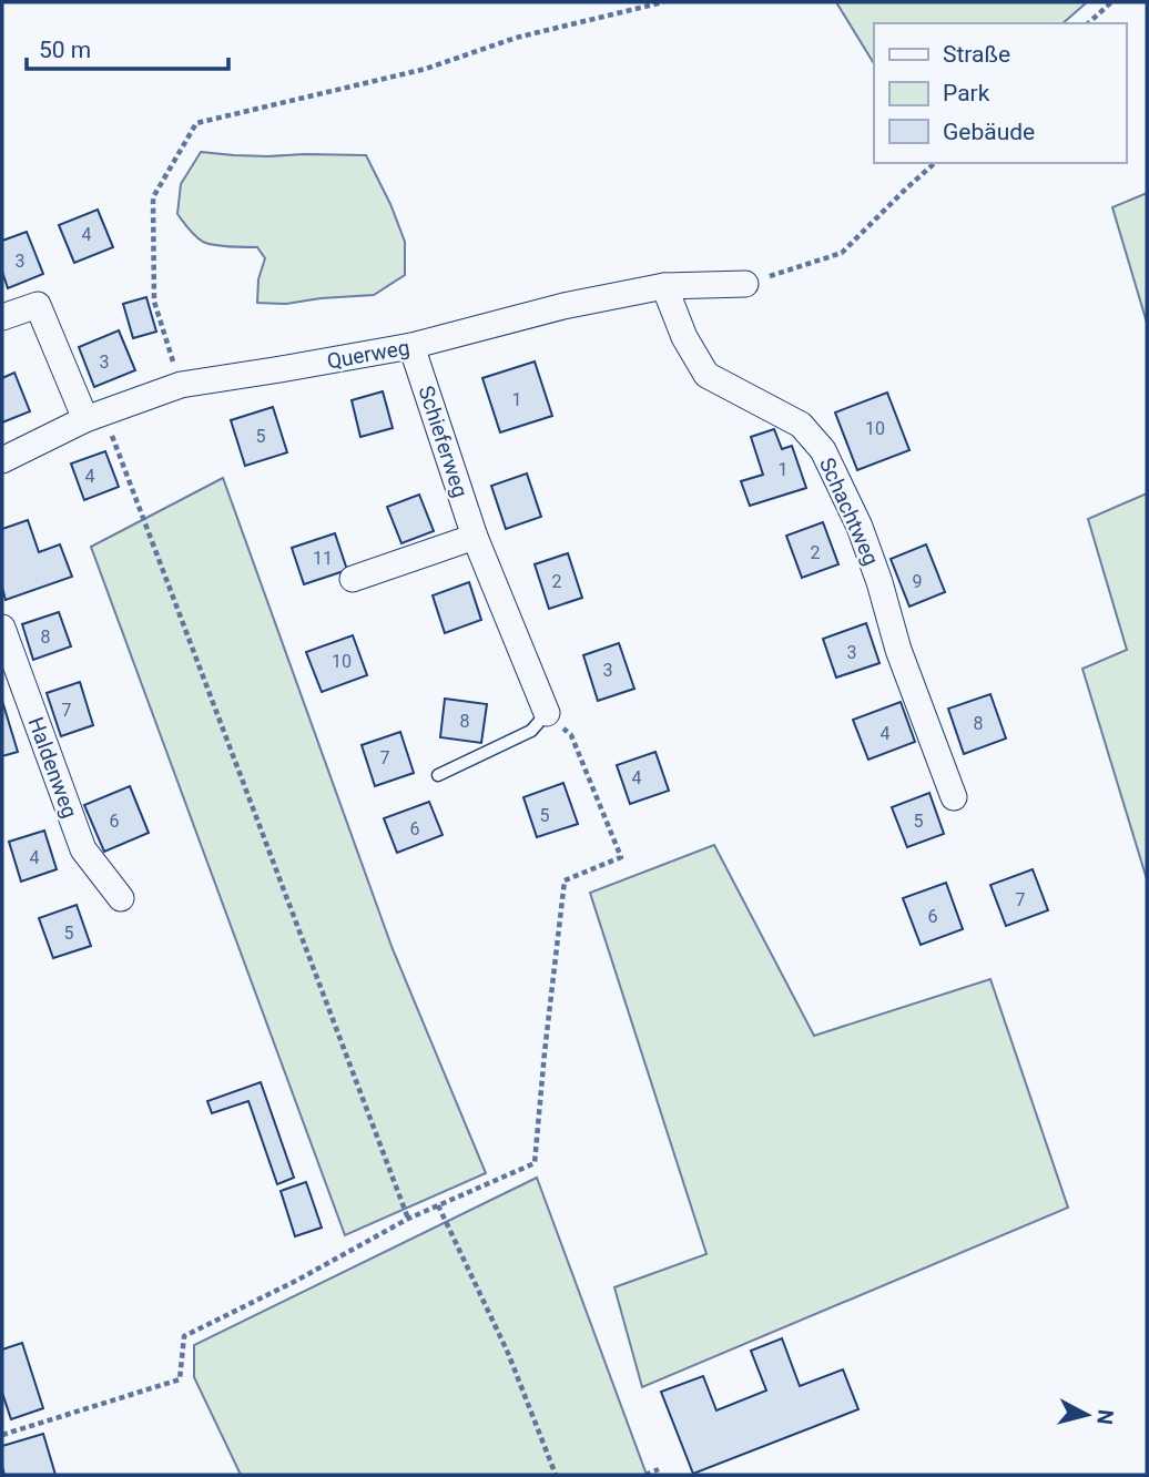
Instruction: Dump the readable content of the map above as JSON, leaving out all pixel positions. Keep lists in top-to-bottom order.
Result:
{
  "streets": {
    "street": [
      "Querweg",
      "Schieferweg",
      "Schachtweg",
      "Haldenweg"
    ]
  },
  "crossings": [
    ["Querweg", "Schieferweg"],
    ["Querweg", "Schachtweg"]
  ],
  "house_numbers": [
    "4",
    "3",
    "3",
    "1",
    "10",
    "5",
    "1",
    "4",
    "2",
    "11",
    "2",
    "9",
    "8",
    "3",
    "10",
    "3",
    "7",
    "8",
    "8",
    "4",
    "7",
    "4",
    "5",
    "6",
    "5",
    "6",
    "4",
    "7",
    "6",
    "5"
  ],
  "legend": ["Straße", "Park", "Gebäude"],
  "scale_bar": "50 m",
  "north": "right"
}
